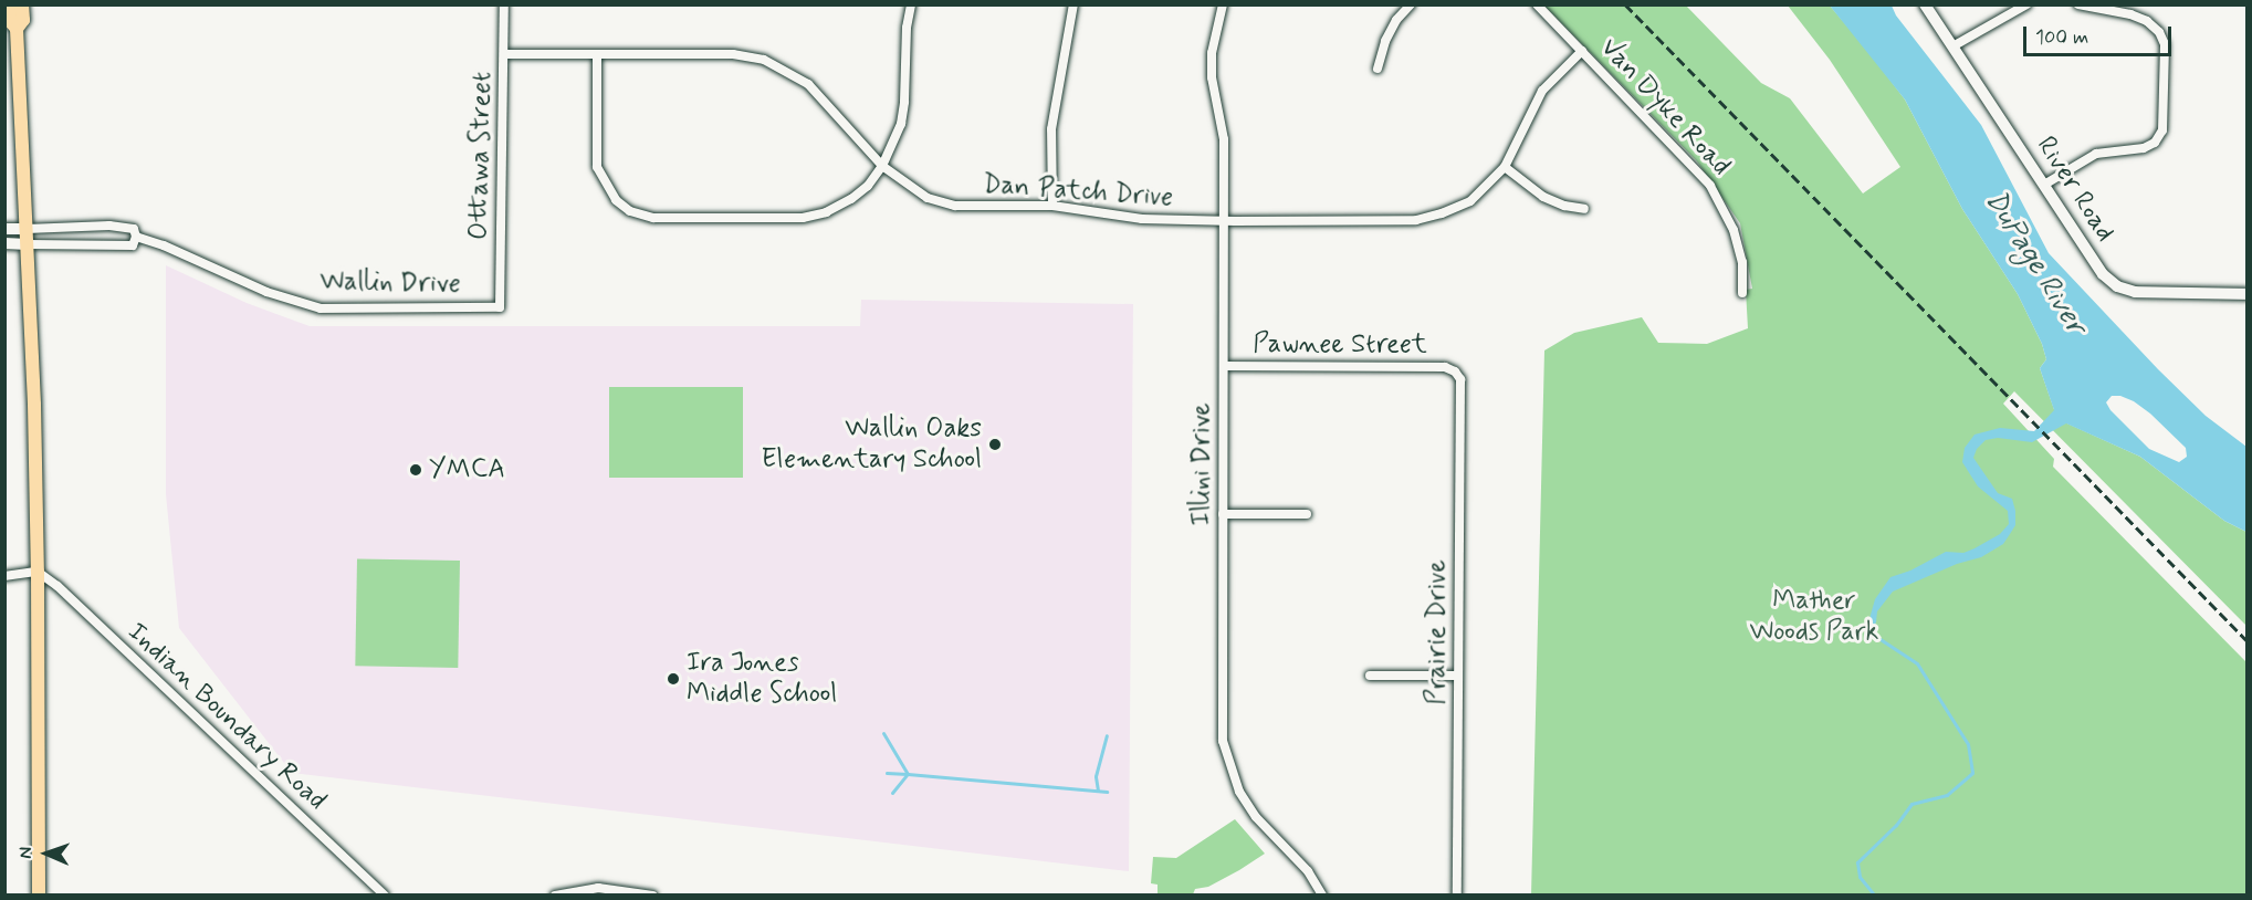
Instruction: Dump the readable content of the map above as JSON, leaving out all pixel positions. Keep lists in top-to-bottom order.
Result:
{
  "streets": {
    "street": [
      "Van Dyke Road",
      "Ottawa Street",
      "River Road",
      "Dan Patch Drive",
      "Wallin Drive",
      "Pawnee Street",
      "Illini Drive",
      "Prairie Drive",
      "Indian Boundary Road"
    ]
  },
  "crossings": [
    ["Van Dyke Road", "Dan Patch Drive"],
    ["Ottawa Street", "Dan Patch Drive"],
    ["Ottawa Street", "Wallin Drive"],
    ["Dan Patch Drive", "Illini Drive"],
    ["Pawnee Street", "Illini Drive"],
    ["Pawnee Street", "Prairie Drive"]
  ],
  "water": ["DuPage River"],
  "parks": ["Mather Woods Park"],
  "places": ["Wallin Oaks Elementary School", "YMCA", "Ira Jones Middle School"],
  "scale_bar": "100 m",
  "north": "left"
}
